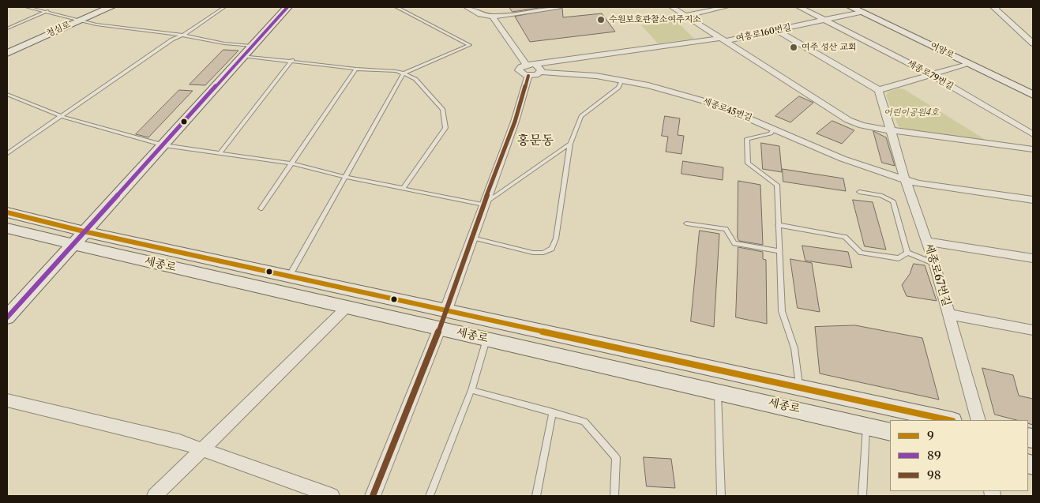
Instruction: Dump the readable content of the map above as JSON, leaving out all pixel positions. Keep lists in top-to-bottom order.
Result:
{
  "streets": {
    "street": [
      "청심로",
      "여흥로160번길",
      "여양로",
      "세종로79번길",
      "세종로45번길",
      "세종로",
      "세종로67번길"
    ]
  },
  "crossings": [
    ["여흥로160번길", "여양로"],
    ["여흥로160번길", "세종로79번길"],
    ["세종로45번길", "세종로67번길"]
  ],
  "districts": ["홍문동"],
  "parks": ["어린이공원4호"],
  "places": ["수원보호관찰소여주지소", "여주 성산 교회"],
  "lines": ["transit line 89", "transit line 98", "transit line 9"],
  "legend": ["9", "89", "98"]
}
